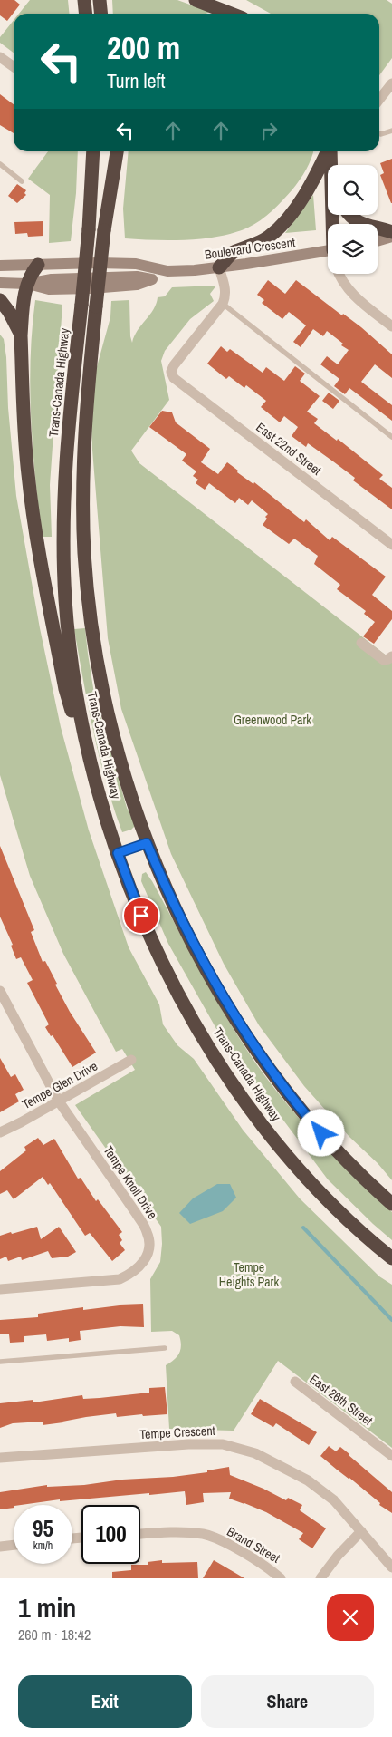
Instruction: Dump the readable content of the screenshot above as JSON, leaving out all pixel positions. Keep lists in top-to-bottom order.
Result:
{
  "streets": {
    "highway": ["Trans-Canada Highway"],
    "main road": ["Boulevard Crescent"],
    "street": [
      "East 22nd Street",
      "Tempe Glen Drive",
      "Tempe Knoll Drive",
      "East 26th Street",
      "Tempe Crescent",
      "Brand Street"
    ]
  },
  "crossings": [
    ["Tempe Glen Drive", "Tempe Knoll Drive"]
  ],
  "parks": ["Greenwood Park", "Tempe Heights Park"],
  "page": {
    "turn": ["200 m", "Turn left"],
    "speed": "95 km/h",
    "limit": "100",
    "heading": ["1 min", "260 m · 18:42"],
    "buttons": ["Exit", "Share"]
  }
}
